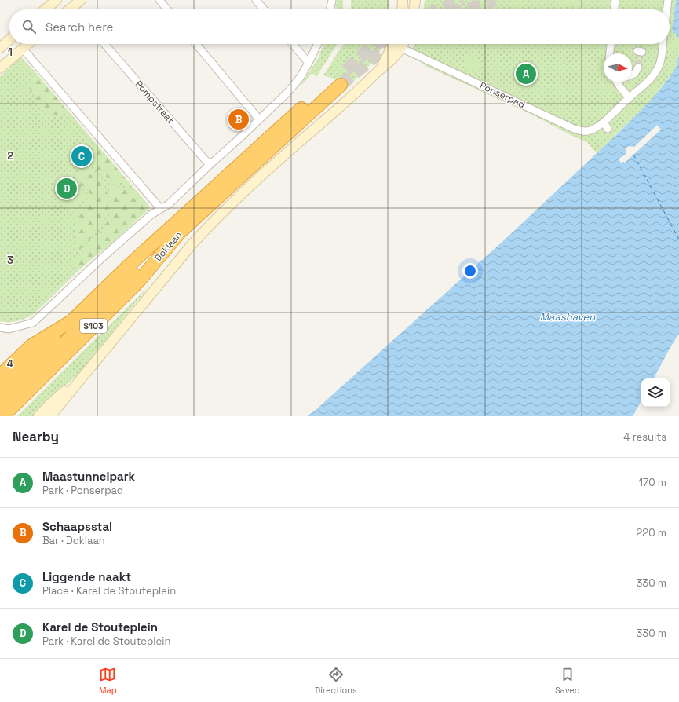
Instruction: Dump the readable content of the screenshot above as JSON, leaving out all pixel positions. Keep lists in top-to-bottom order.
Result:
{
  "streets": {
    "highway": ["Doklaan", "S103"],
    "street": ["Ponserpad", "Pompstraat"]
  },
  "crossings": [
    ["Ponserpad", "Doklaan"]
  ],
  "water": ["Maashaven"],
  "north": "right",
  "page": {
    "search": "Search here",
    "pins": [
      "A",
      "B",
      "C",
      "D"
    ],
    "heading": ["Nearby", "4 results"],
    "list": [
      {
        "mark": "A",
        "name": "Maastunnelpark",
        "note": "Park · Ponserpad",
        "value": "170 m"
      },
      {
        "mark": "B",
        "name": "Schaapsstal",
        "note": "Bar · Doklaan",
        "value": "220 m"
      },
      {
        "mark": "C",
        "name": "Liggende naakt",
        "note": "Place · Karel de Stouteplein",
        "value": "330 m"
      },
      {
        "mark": "D",
        "name": "Karel de Stouteplein",
        "note": "Park · Karel de Stouteplein",
        "value": "330 m"
      }
    ],
    "nav": ["Map", "Directions", "Saved"]
  },
  "grid": {
    "rows": [
      "1",
      "2",
      "3",
      "4"
    ]
  }
}
